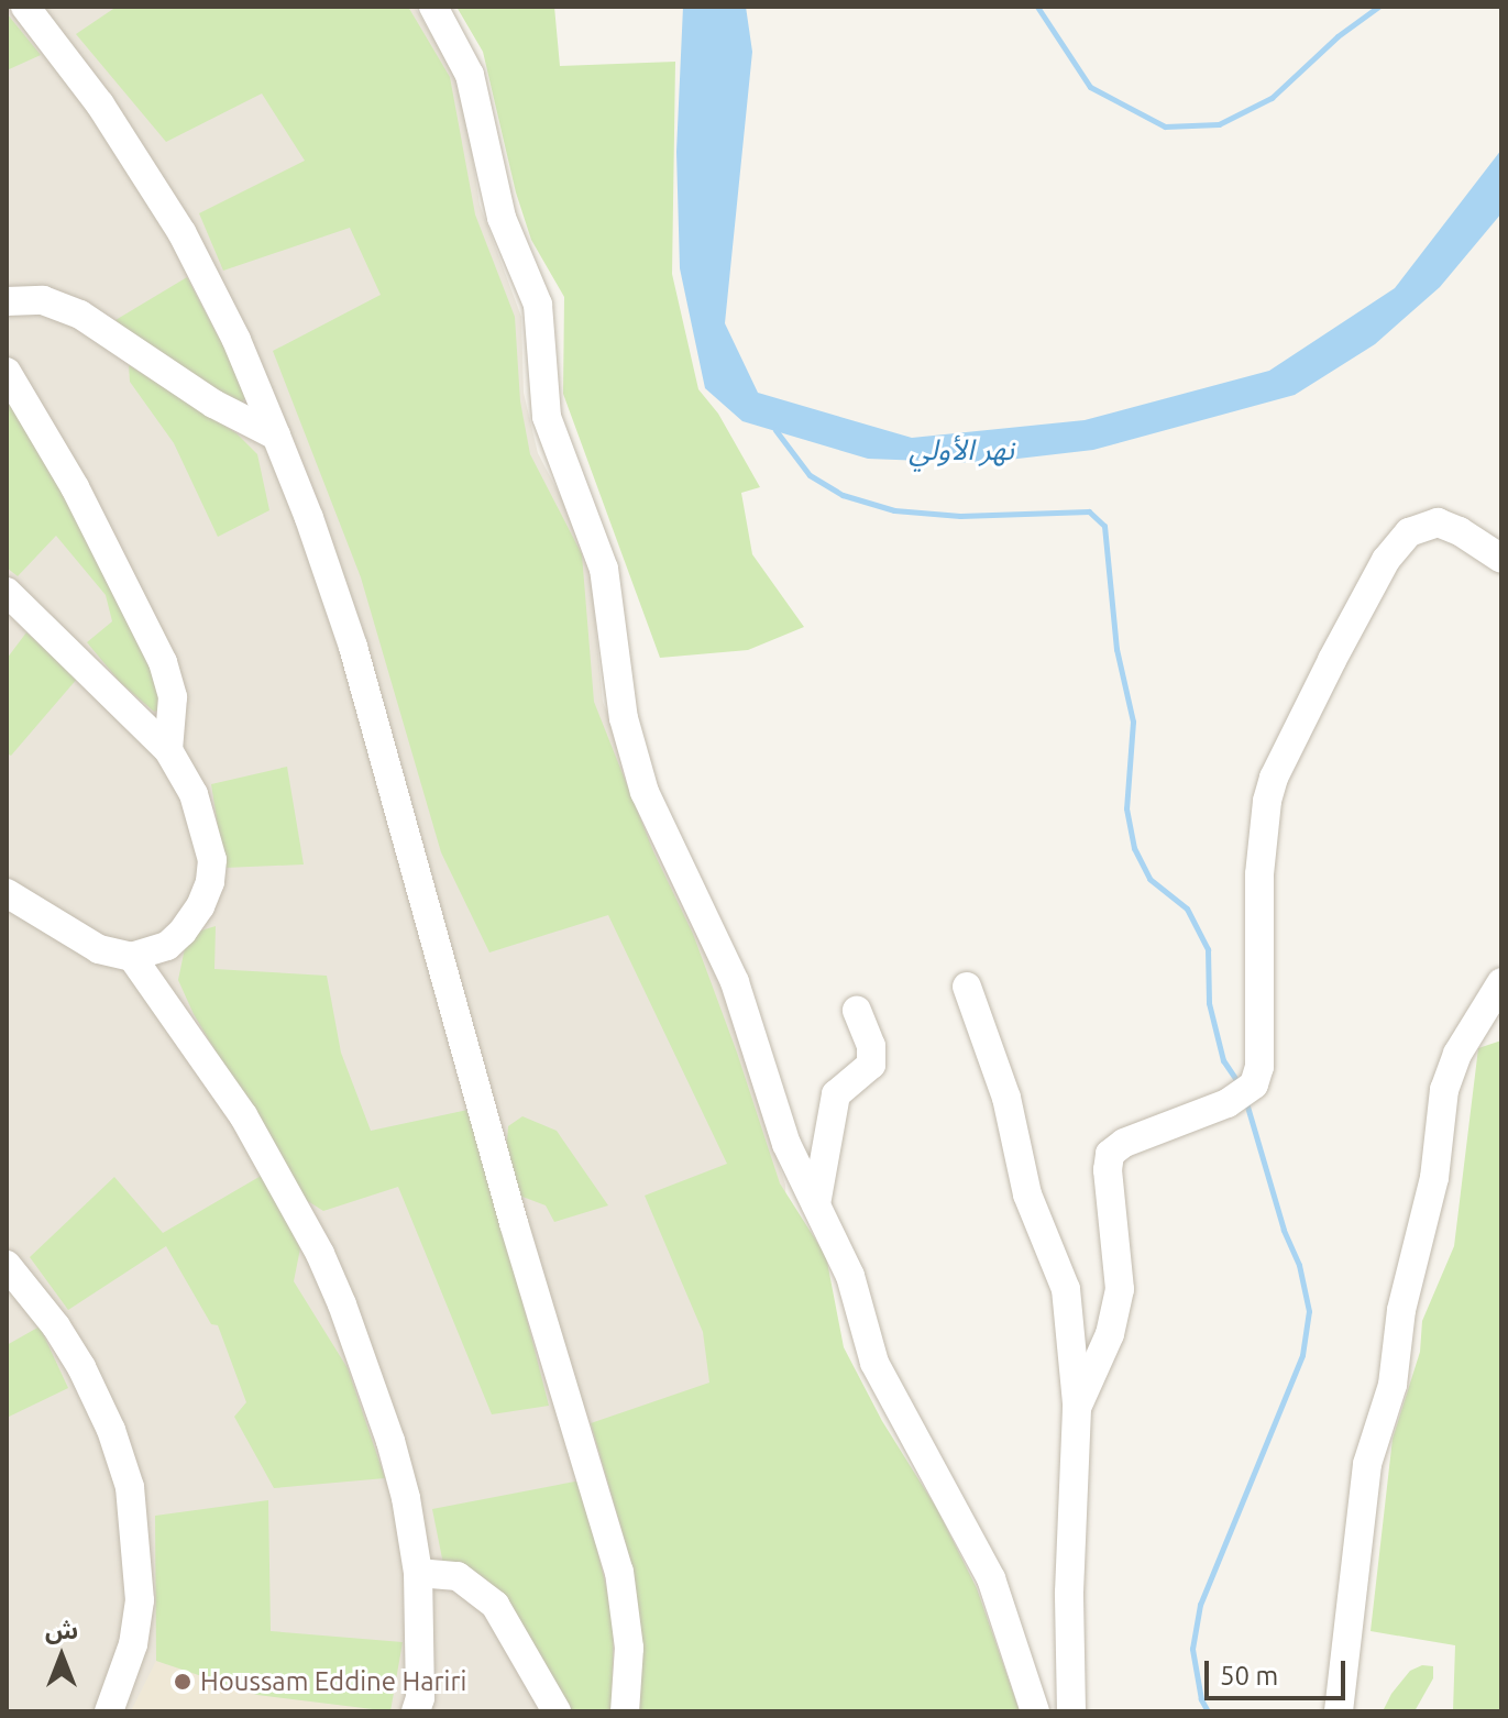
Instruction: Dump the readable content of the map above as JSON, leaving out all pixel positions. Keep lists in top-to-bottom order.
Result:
{
  "water": ["نهر الأولي"],
  "places": ["Houssam Eddine Hariri"],
  "scale_bar": "50 m",
  "north": "top"
}
